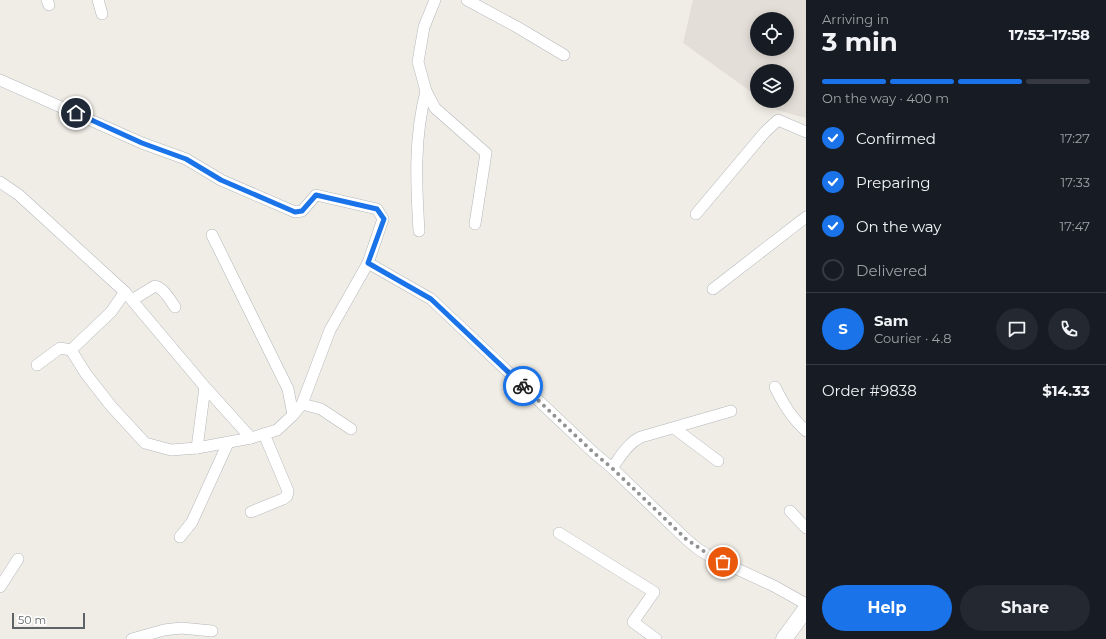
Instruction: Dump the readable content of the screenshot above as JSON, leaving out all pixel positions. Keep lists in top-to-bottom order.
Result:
{
  "scale_bar": "50 m",
  "page": {
    "heading": ["3 min", "Arriving in", "17:53–17:58"],
    "panel": [
      "Sam",
      "Courier · 4.8",
      "Order #9838",
      "$14.33"
    ],
    "bar": "On the way · 400 m",
    "list": [
      ["Confirmed", "17:27"],
      ["Preparing", "17:33"],
      ["On the way", "17:47"],
      "Delivered"
    ],
    "round": "S",
    "buttons": ["Help", "Share"],
    "scale": "50 m"
  }
}
